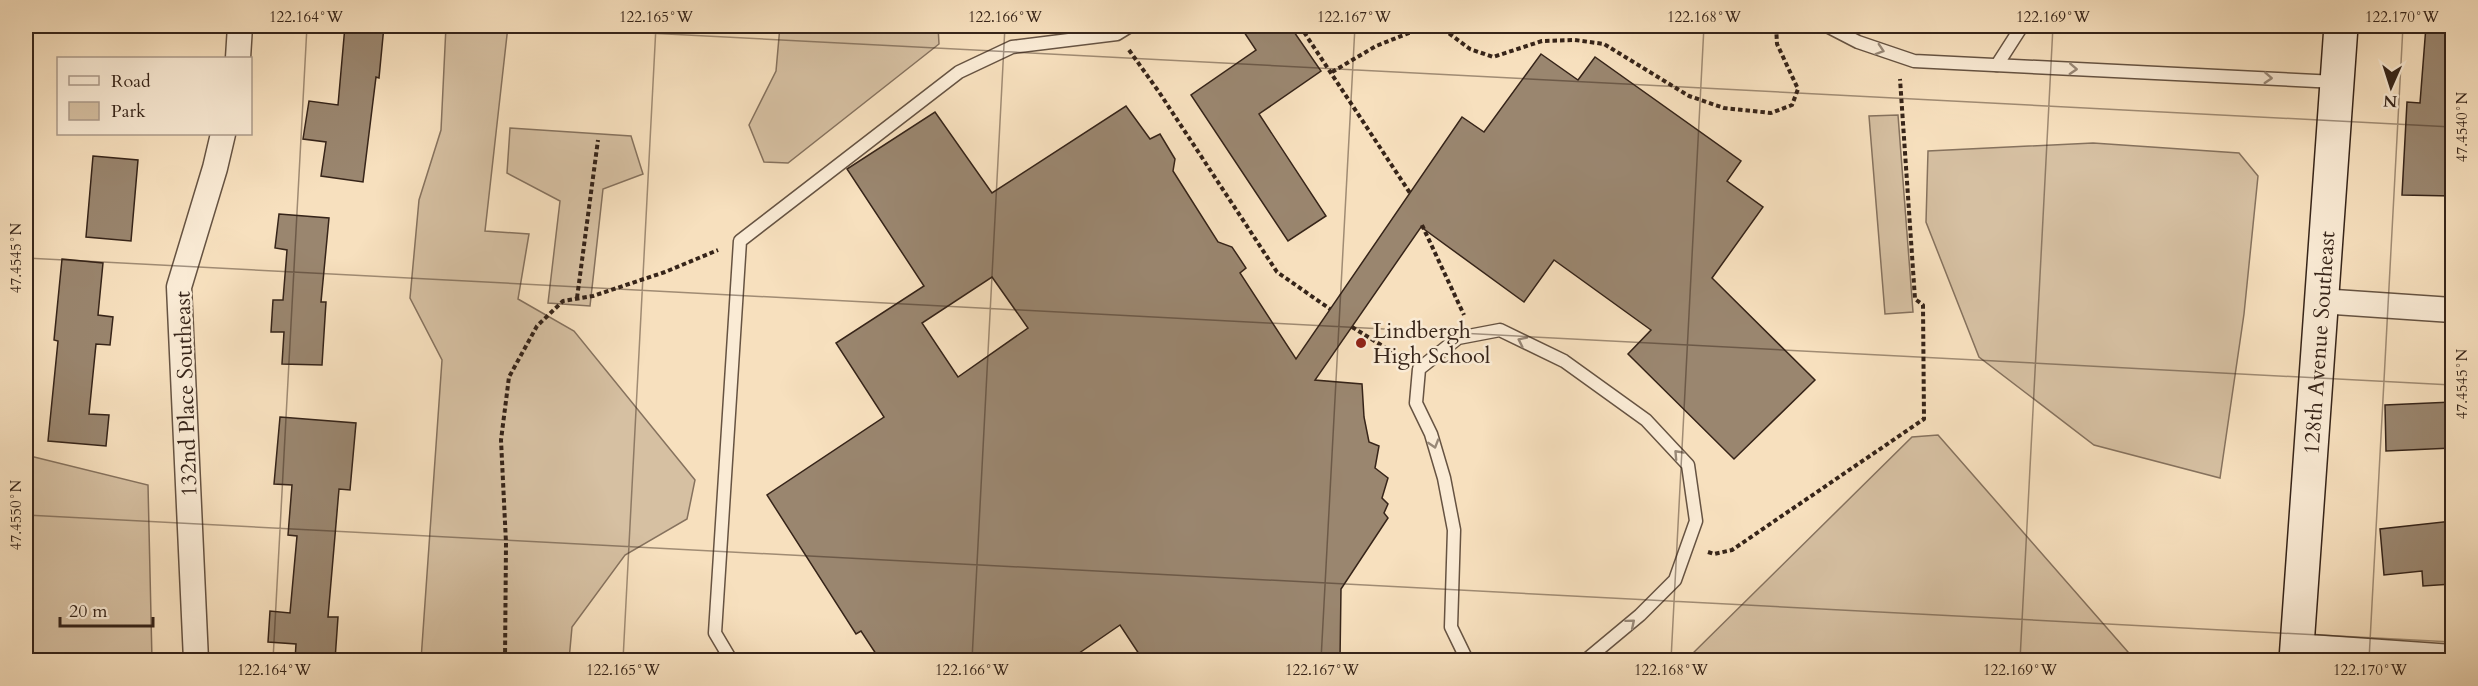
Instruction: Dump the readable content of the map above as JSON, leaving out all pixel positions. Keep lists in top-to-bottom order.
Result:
{
  "streets": {
    "street": ["128th Avenue Southeast", "132nd Place Southeast"]
  },
  "places": ["Lindbergh High School"],
  "legend": ["Road", "Park"],
  "scale_bar": "20 m",
  "north": "bottom",
  "coordinates": [
    "122.164°W",
    "122.165°W",
    "122.166°W",
    "122.167°W",
    "122.168°W",
    "122.169°W",
    "122.170°W",
    "47.4540°N",
    "47.4545°N",
    "47.4550°N"
  ]
}
